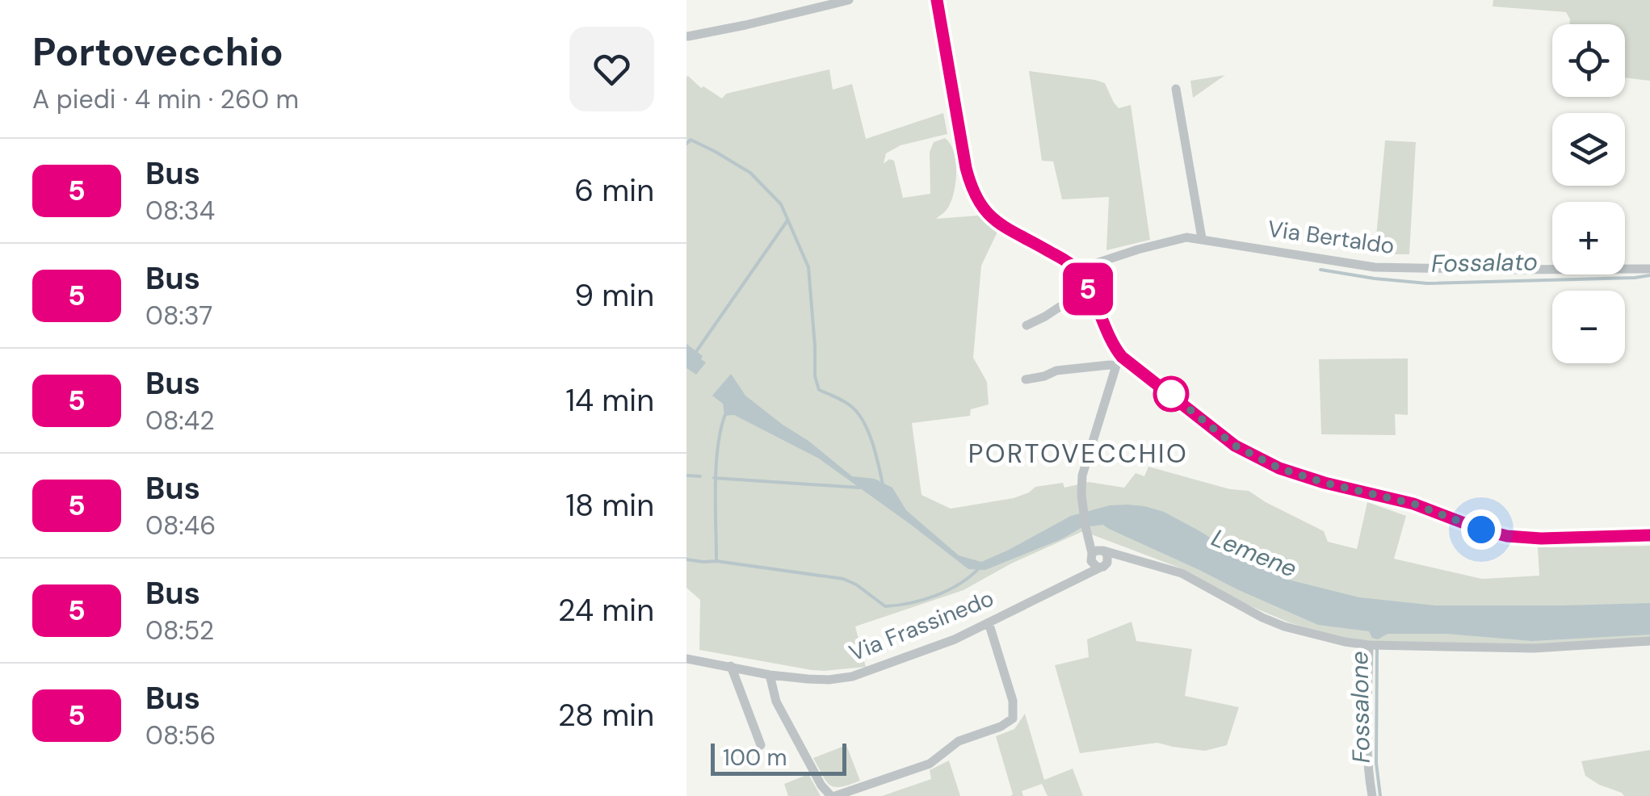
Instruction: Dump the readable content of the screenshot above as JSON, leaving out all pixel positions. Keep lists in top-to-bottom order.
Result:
{
  "streets": {
    "street": ["Via Bertaldo", "Via Frassinedo"]
  },
  "districts": ["PORTOVECCHIO"],
  "water": ["Fossalato", "Lemene", "Fossalone"],
  "lines": ["bus line 5"],
  "scale_bar": "100 m",
  "page": {
    "heading": ["Portovecchio", "A piedi · 4 min · 260 m"],
    "on_map": "5",
    "map_buttons": ["+", "−"],
    "list": [
      {
        "mark": "5",
        "name": "Bus",
        "note": "08:34",
        "value": "6 min"
      },
      {
        "mark": "5",
        "name": "Bus",
        "note": "08:37",
        "value": "9 min"
      },
      {
        "mark": "5",
        "name": "Bus",
        "note": "08:42",
        "value": "14 min"
      },
      {
        "mark": "5",
        "name": "Bus",
        "note": "08:46",
        "value": "18 min"
      },
      {
        "mark": "5",
        "name": "Bus",
        "note": "08:52",
        "value": "24 min"
      },
      {
        "mark": "5",
        "name": "Bus",
        "note": "08:56",
        "value": "28 min"
      }
    ],
    "scale": "100 m"
  }
}
